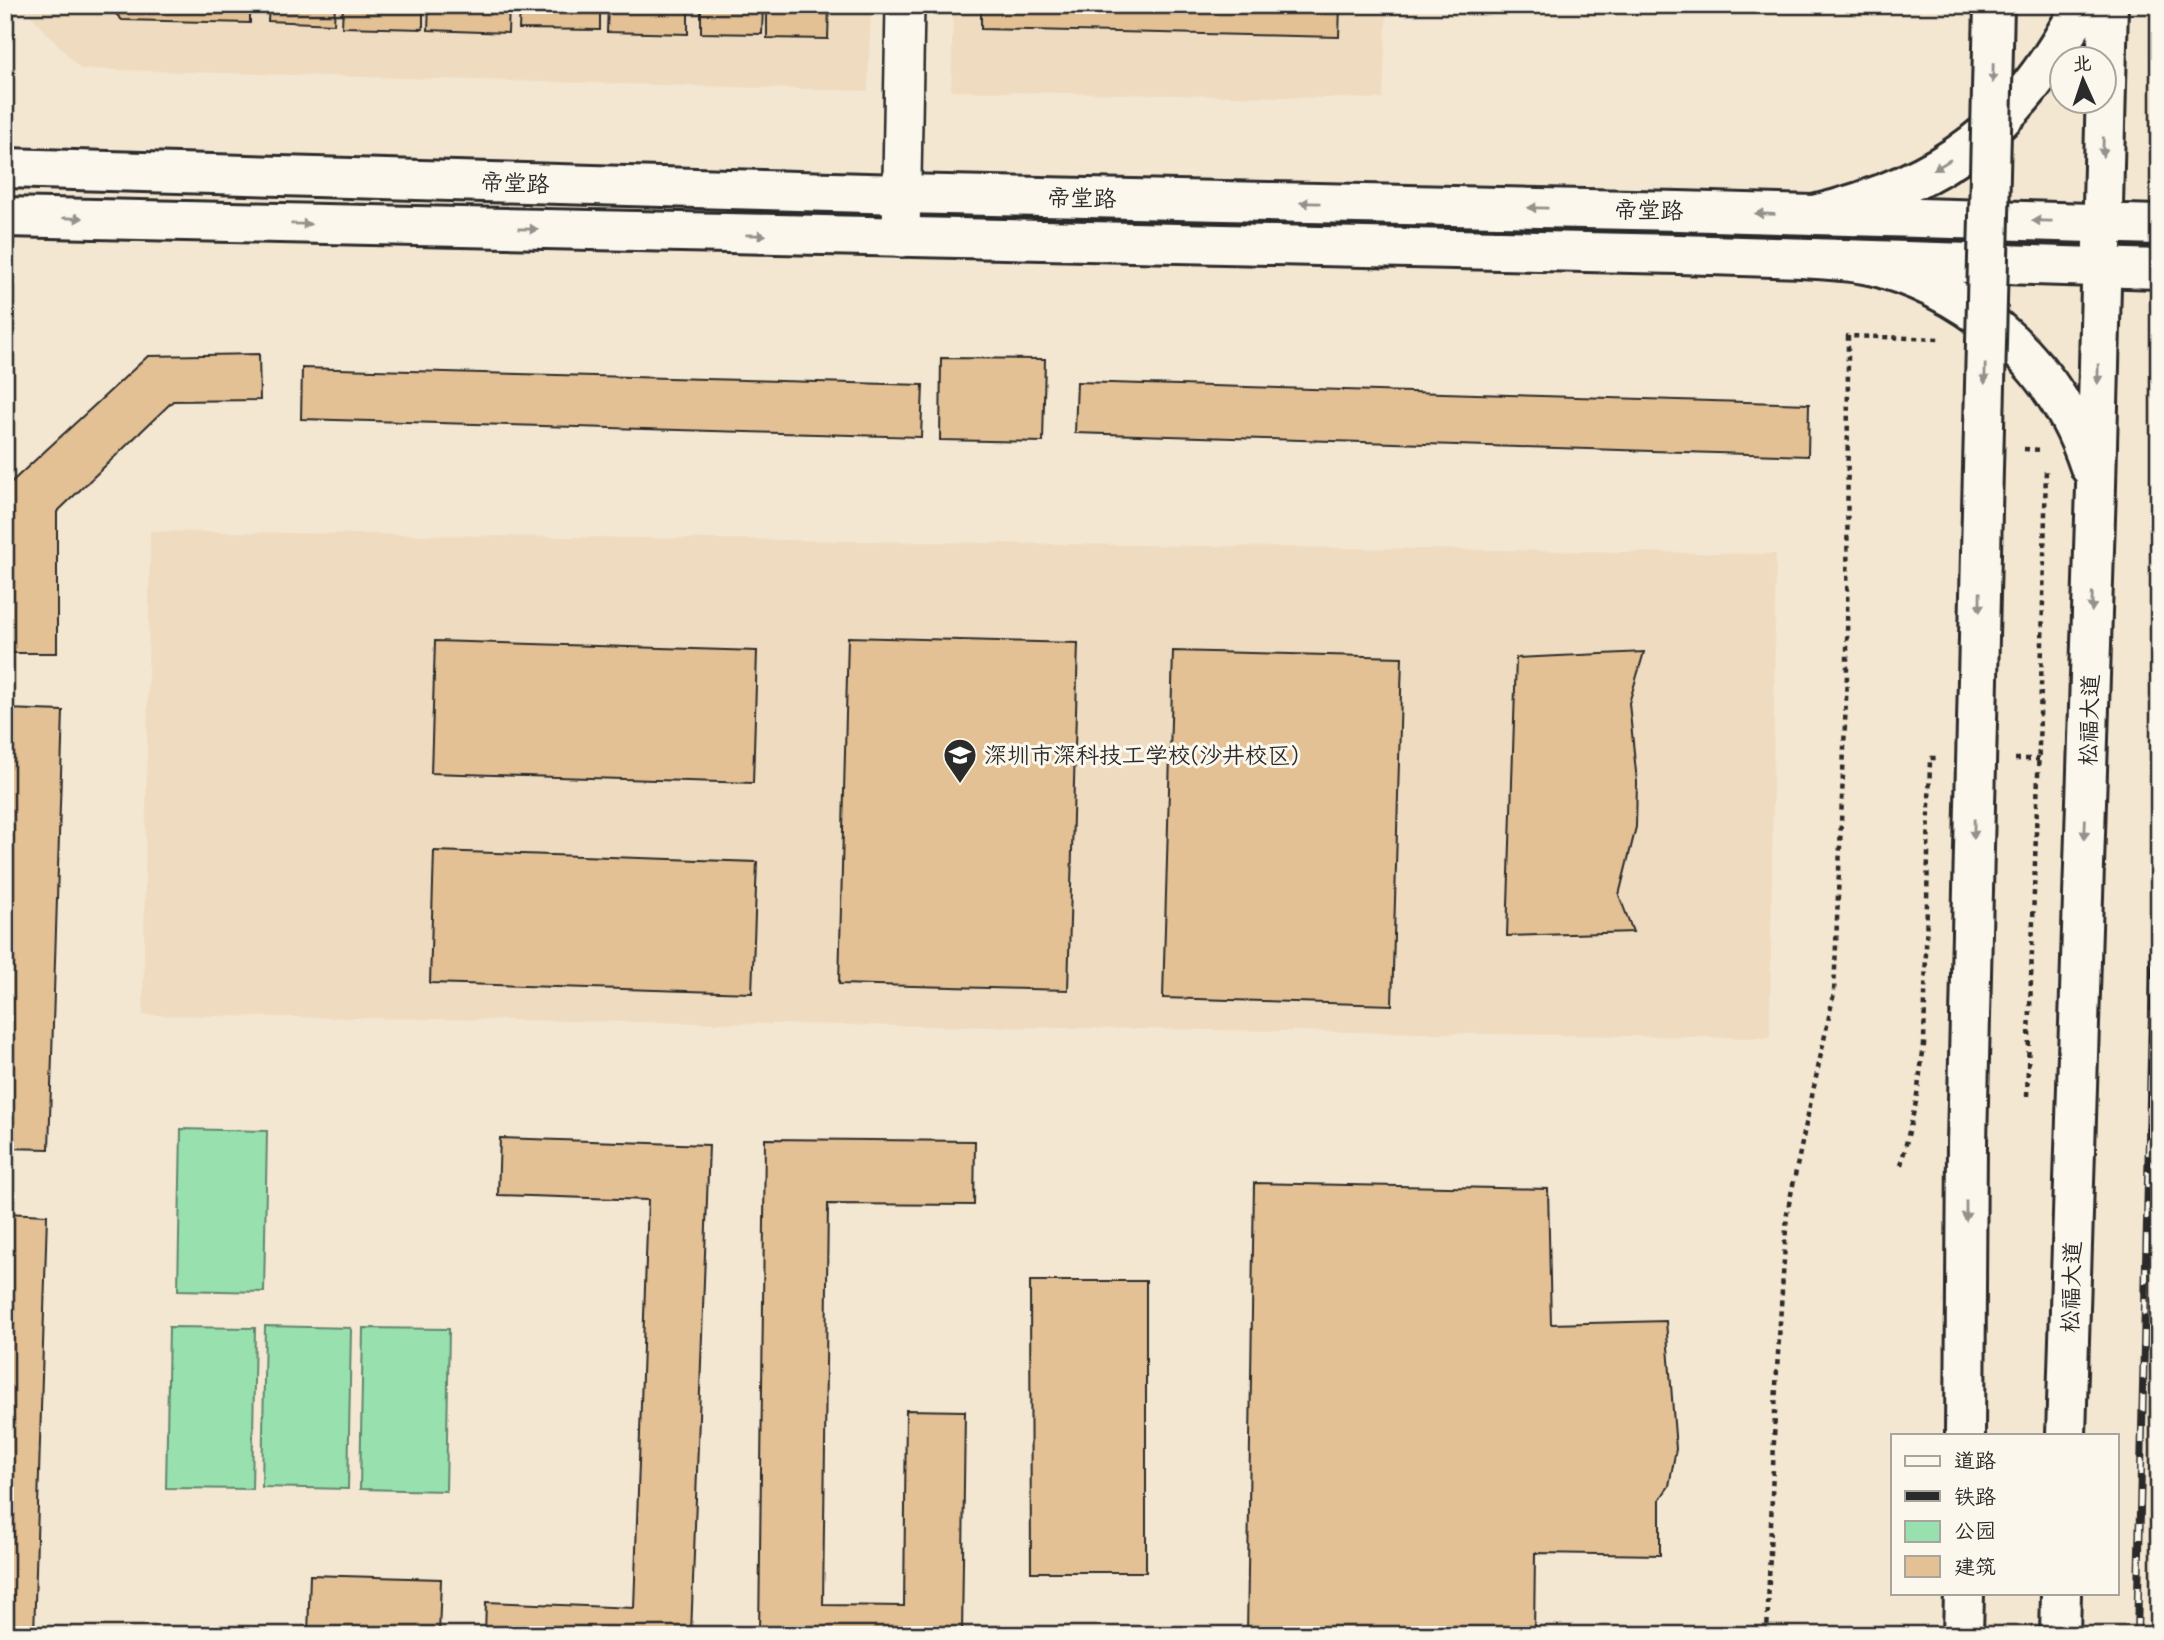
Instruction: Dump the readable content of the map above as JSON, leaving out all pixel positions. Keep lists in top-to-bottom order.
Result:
{
  "streets": {
    "main road": ["帝堂路", "松福大道"]
  },
  "crossings": [
    ["帝堂路", "松福大道"]
  ],
  "places": {
    "school or university": ["深圳市深科技工学校(沙井校区)"]
  },
  "legend": [
    "道路",
    "铁路",
    "公园",
    "建筑"
  ],
  "north": "top"
}
